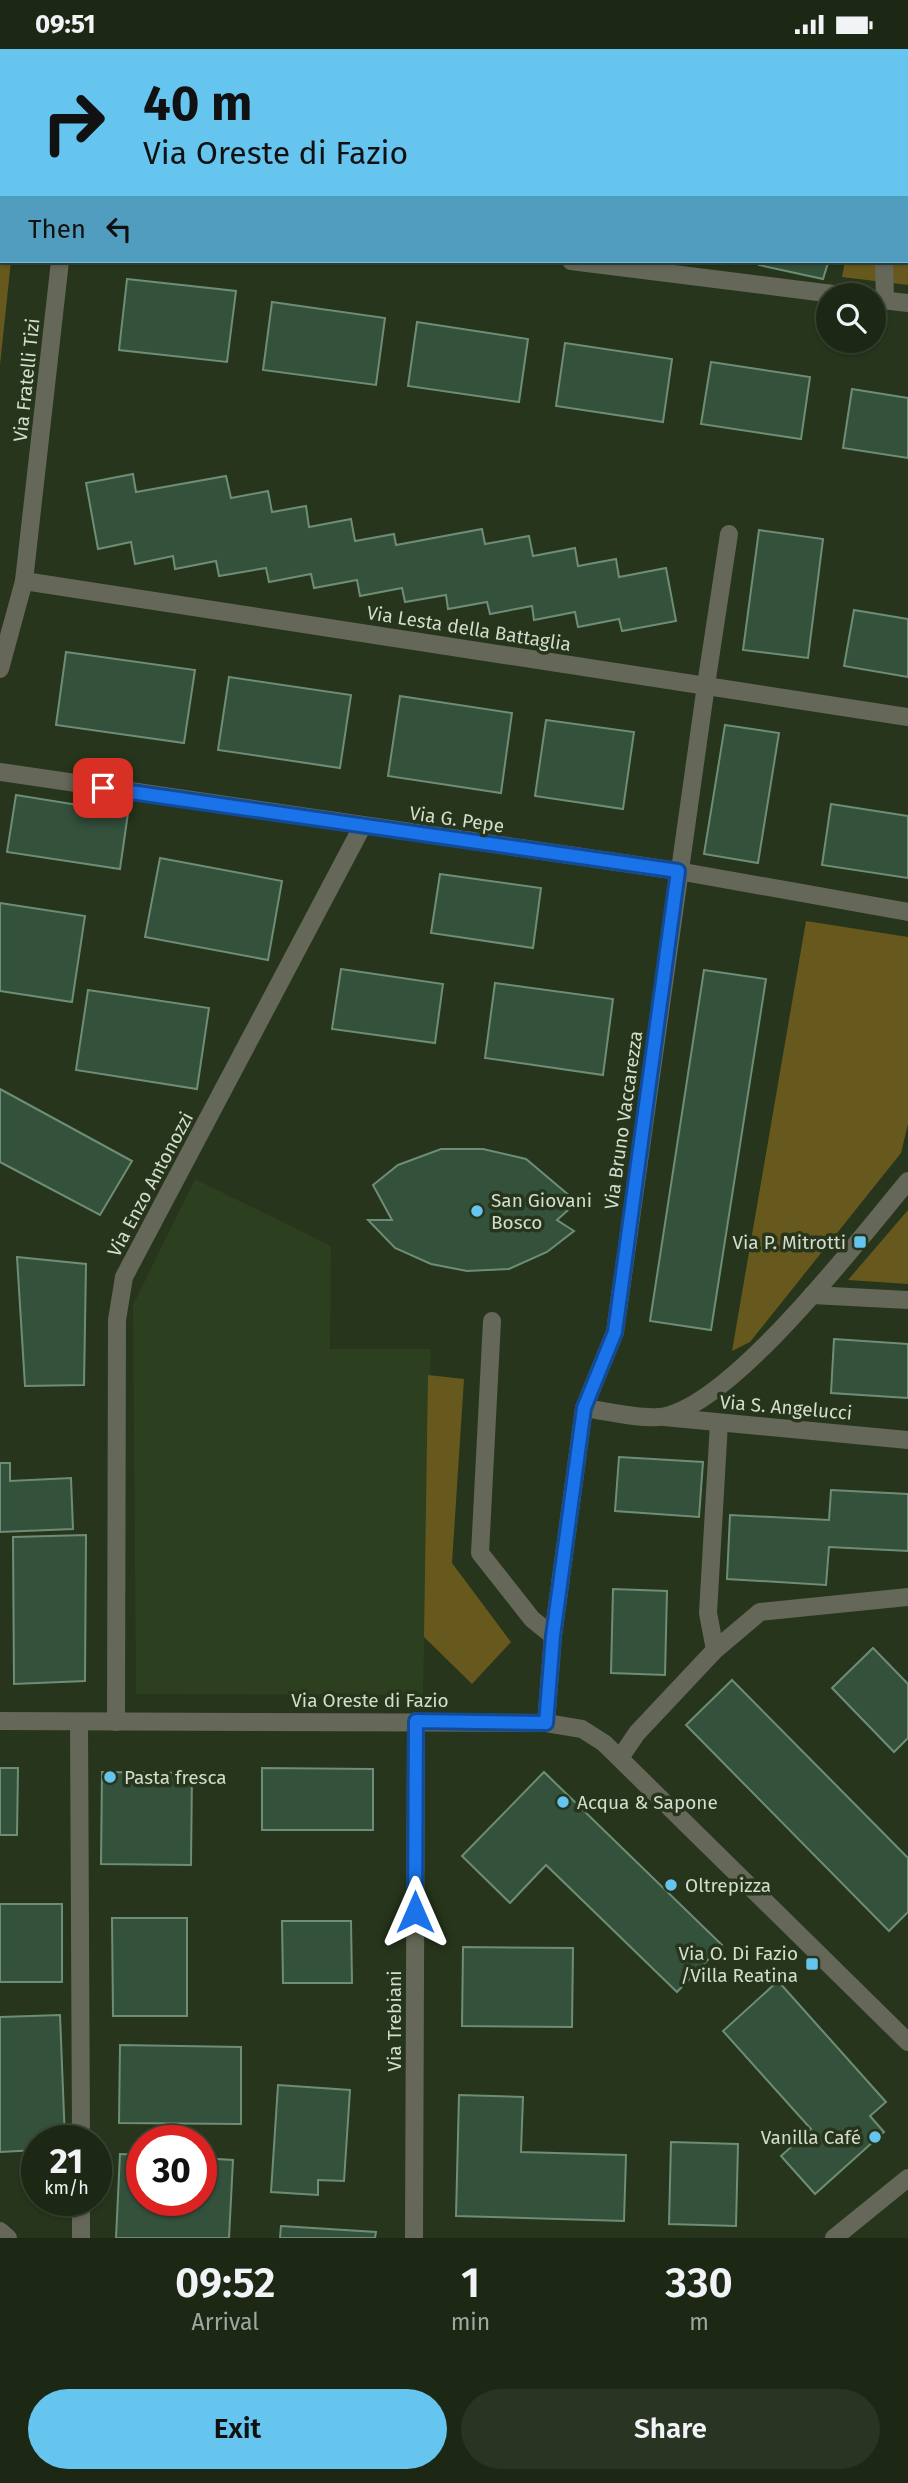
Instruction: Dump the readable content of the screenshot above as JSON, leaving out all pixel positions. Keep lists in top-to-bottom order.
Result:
{
  "streets": {
    "street": [
      "Via Fratelli Tizi",
      "Via Lesta della Battaglia",
      "Via G. Pepe",
      "Via Bruno Vaccarezza",
      "Via Enzo Antonozzi",
      "Via S. Angelucci",
      "Via Oreste di Fazio",
      "Via Trebiani"
    ]
  },
  "crossings": [
    ["Via Fratelli Tizi", "Via Lesta della Battaglia"],
    ["Via Lesta della Battaglia", "Via Bruno Vaccarezza"],
    ["Via G. Pepe", "Via Bruno Vaccarezza"],
    ["Via G. Pepe", "Via Enzo Antonozzi"],
    ["Via Bruno Vaccarezza", "Via S. Angelucci"],
    ["Via Bruno Vaccarezza", "Via Oreste di Fazio"],
    ["Via Enzo Antonozzi", "Via Oreste di Fazio"],
    ["Via Oreste di Fazio", "Via Trebiani"]
  ],
  "places": {
    "other": [
      "San Giovani Bosco",
      "Pasta fresca",
      "Acqua & Sapone",
      "Oltrepizza",
      "Vanilla Café"
    ],
    "transit": ["Via P. Mitrotti", "Via O. Di Fazio /Villa Reatina"]
  },
  "page": {
    "status": "09:51",
    "turn": ["40 m", "Via Oreste di Fazio"],
    "then": "Then",
    "speed": "21 km/h",
    "limit": "30",
    "eta": [
      "09:52",
      "Arrival",
      "1",
      "min",
      "330",
      "m"
    ],
    "buttons": ["Exit", "Share"]
  }
}
